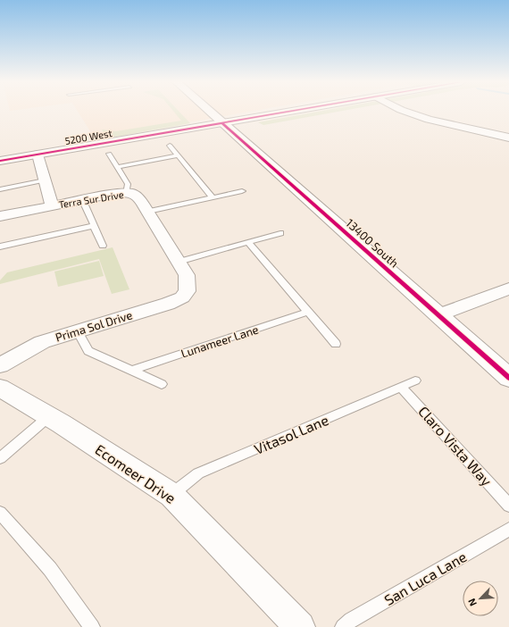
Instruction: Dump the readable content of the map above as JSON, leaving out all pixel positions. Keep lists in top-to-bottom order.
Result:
{
  "streets": {
    "street": [
      "5200 West",
      "Terra Sur Drive",
      "13400 South",
      "Prima Sol Drive",
      "Ecomeer Drive"
    ],
    "lane": [
      "Lunameer Lane",
      "Vitasol Lane",
      "Claro Vista Way",
      "San Luca Lane"
    ]
  },
  "crossings": [
    ["5200 West", "13400 South"],
    ["Terra Sur Drive", "Prima Sol Drive"],
    ["Vitasol Lane", "Claro Vista Way"],
    ["Vitasol Lane", "Ecomeer Drive"]
  ],
  "north": "bottom left"
}
